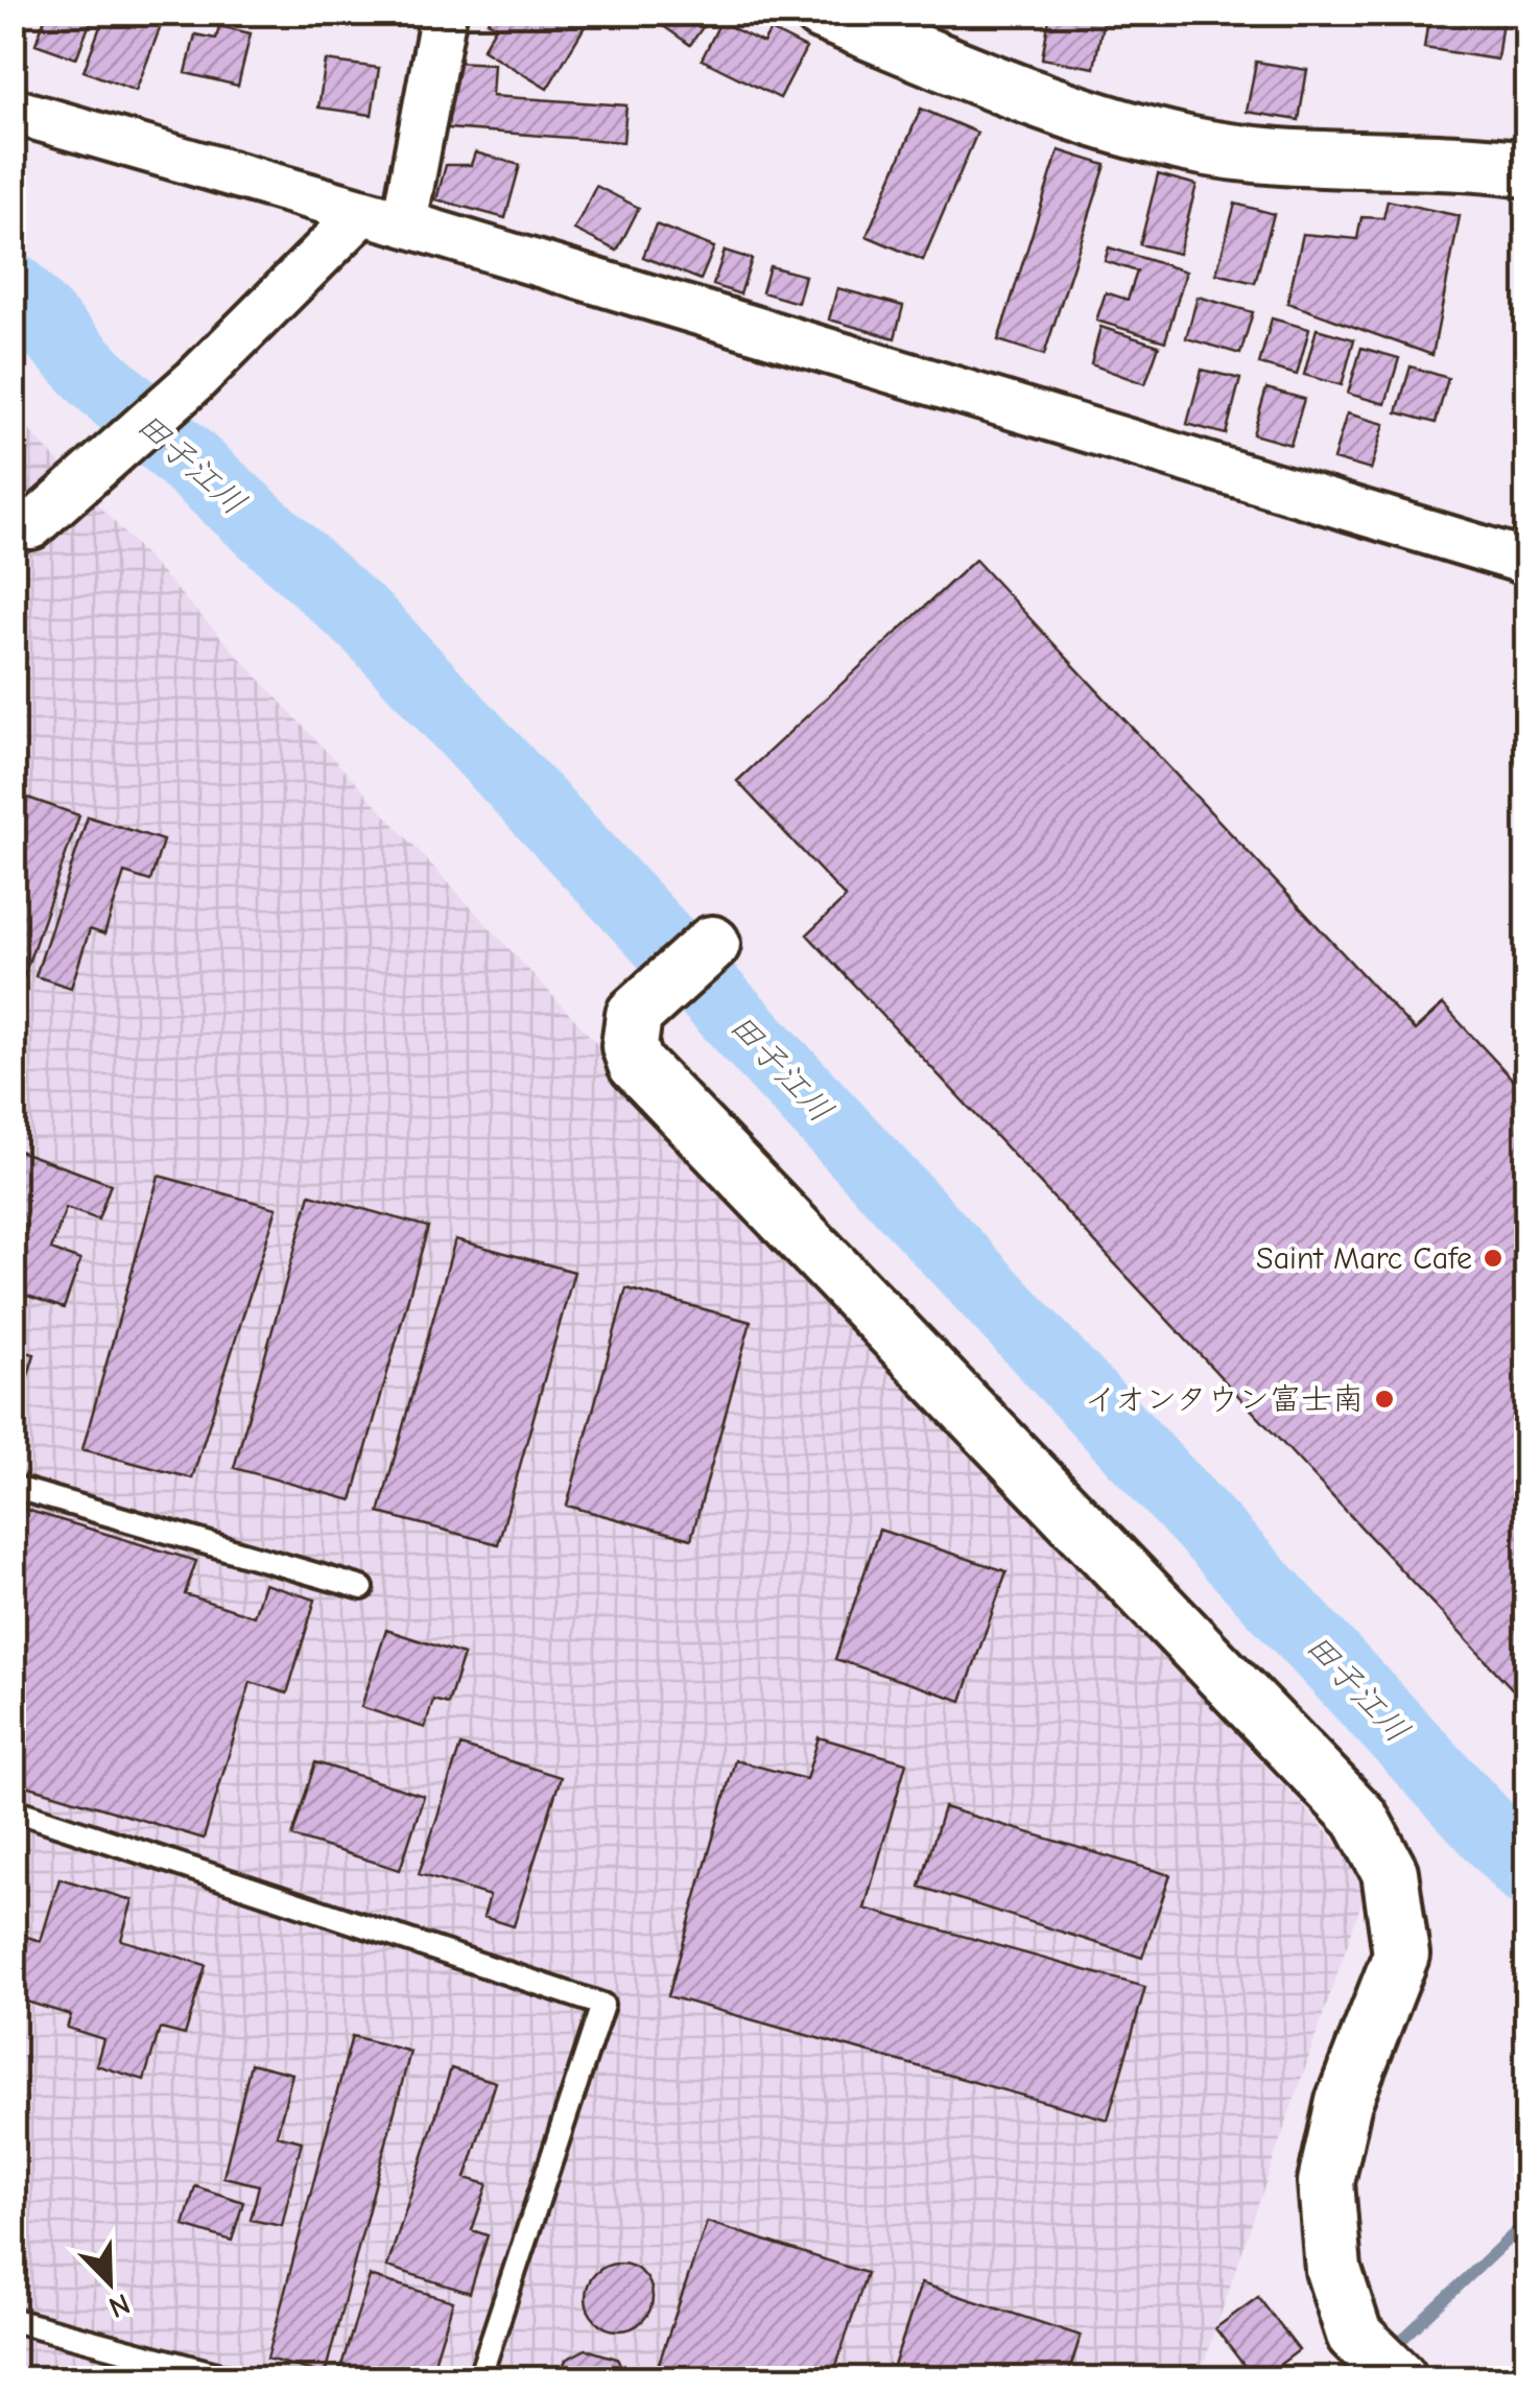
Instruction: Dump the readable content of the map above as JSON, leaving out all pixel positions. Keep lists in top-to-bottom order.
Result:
{
  "water": ["田子江川"],
  "places": ["Saint Marc Cafe", "イオンタウン富士南"],
  "north": "bottom right"
}
